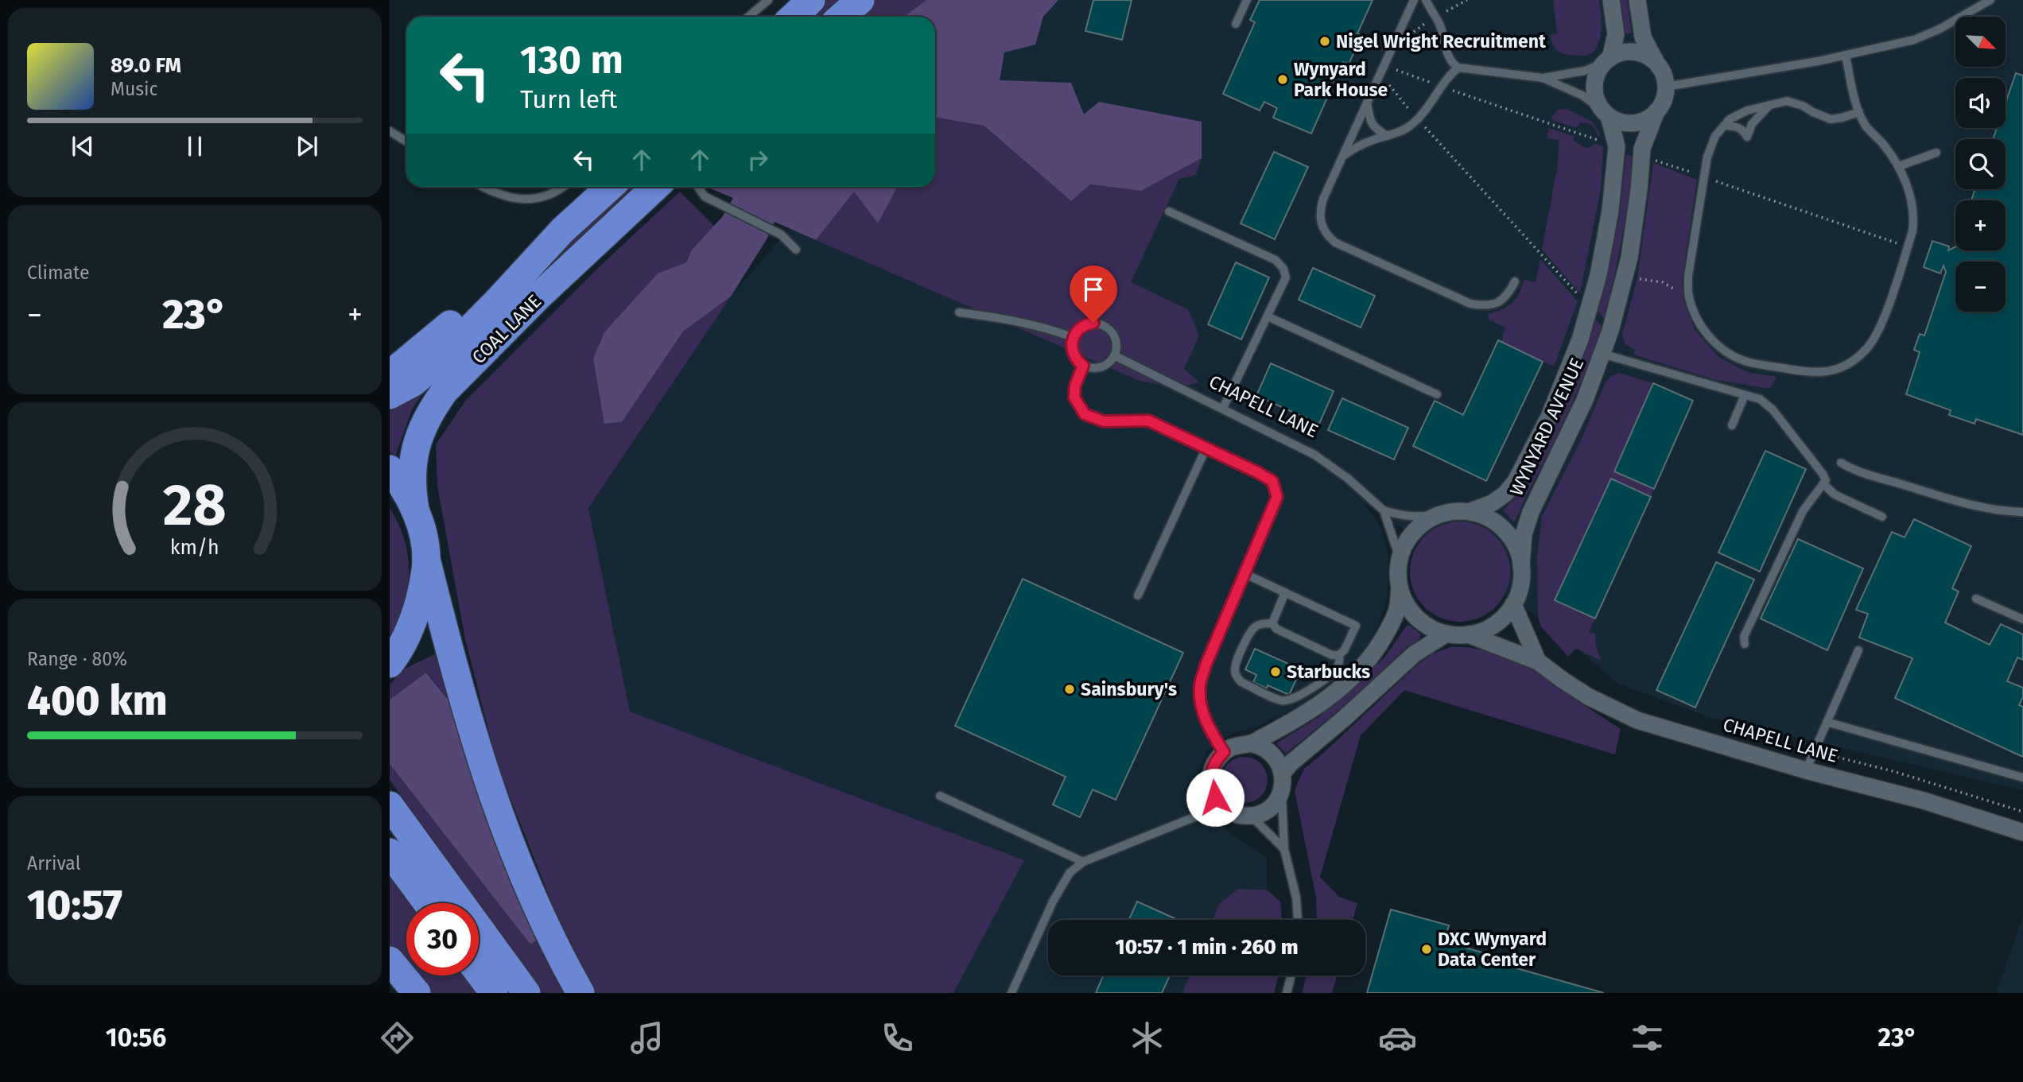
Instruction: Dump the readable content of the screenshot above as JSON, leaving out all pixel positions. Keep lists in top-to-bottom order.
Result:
{
  "streets": {
    "highway": ["COAL LANE"],
    "street": ["CHAPELL LANE", "WYNYARD AVENUE"]
  },
  "crossings": [
    ["CHAPELL LANE", "WYNYARD AVENUE"]
  ],
  "places": [
    "Nigel Wright Recruitment",
    "Wynyard Park House",
    "Starbucks",
    "Sainsbury's",
    "DXC Wynyard Data Center"
  ],
  "north": "bottom right",
  "page": {
    "map_buttons": ["+", "−"],
    "turn": ["130 m", "Turn left"],
    "song": ["89.0 FM", "Music"],
    "tile": [
      "Climate",
      ["Range · 80%", "400 km"],
      ["Arrival", "10:57"]
    ],
    "heat": ["−", "23°", "+"],
    "limit": "30",
    "trip": "10:57 · 1 min · 260 m",
    "tabs": ["10:56", "23°"],
    "gauge": ["28", "km/h"]
  }
}
